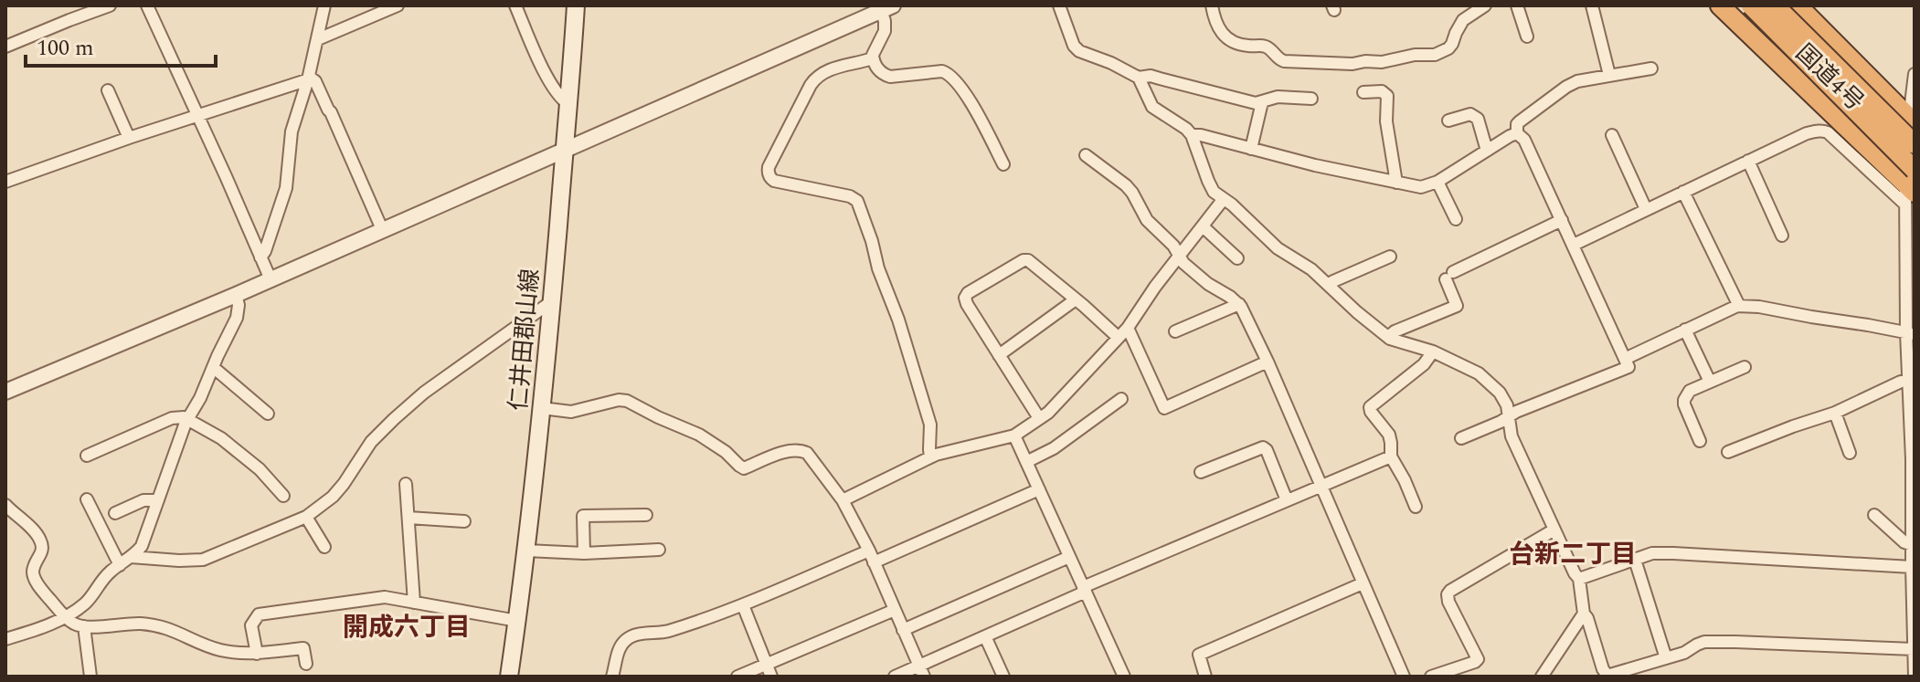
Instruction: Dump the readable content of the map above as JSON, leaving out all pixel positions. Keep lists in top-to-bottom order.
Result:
{
  "streets": {
    "highway": ["国道4号"],
    "main road": ["仁井田郡山線"]
  },
  "districts": ["台新二丁目", "開成六丁目"],
  "scale_bar": "100 m"
}
